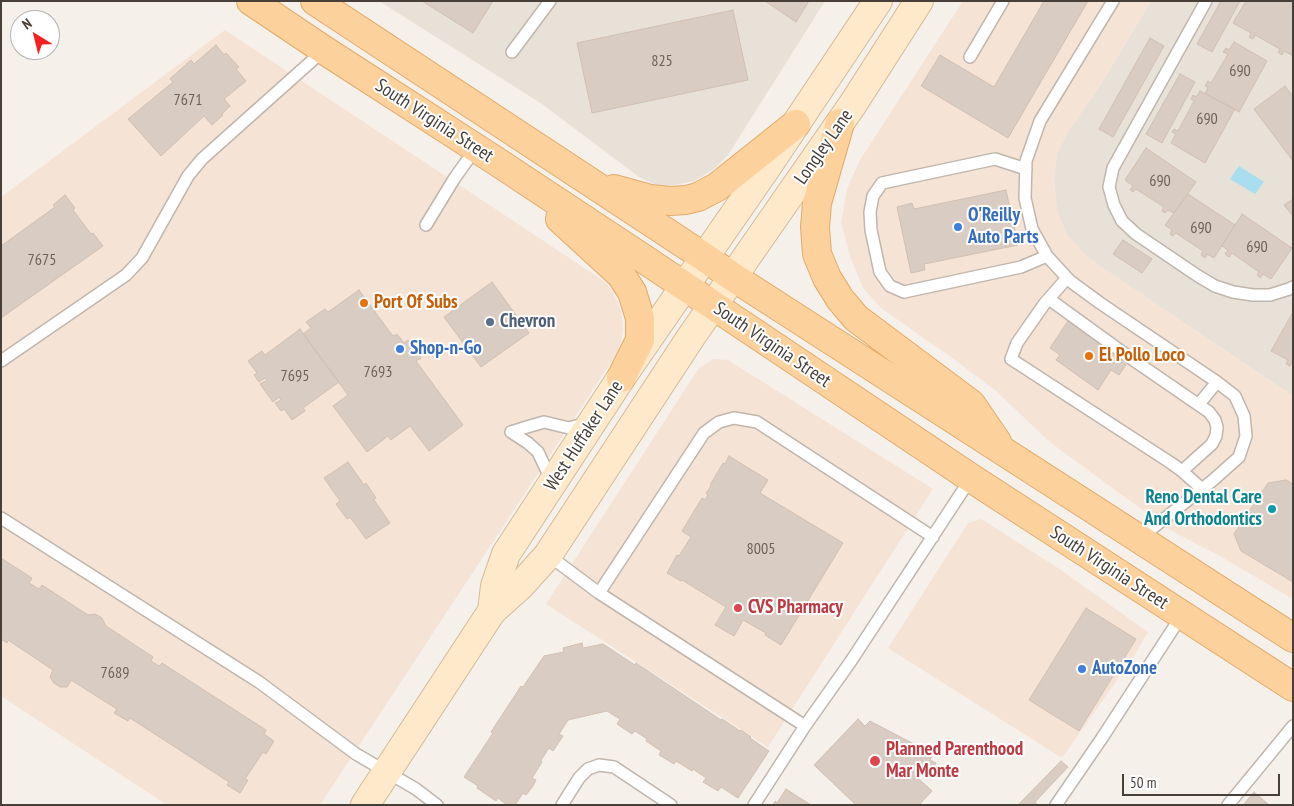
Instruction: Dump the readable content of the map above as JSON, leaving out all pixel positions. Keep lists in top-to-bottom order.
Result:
{
  "streets": {
    "main road": ["South Virginia Street"],
    "street": ["Longley Lane", "West Huffaker Lane"]
  },
  "crossings": [
    ["South Virginia Street", "Longley Lane"],
    ["South Virginia Street", "West Huffaker Lane"],
    ["Longley Lane", "West Huffaker Lane"]
  ],
  "places": [
    "O'Reilly Auto Parts",
    "Port Of Subs",
    "Chevron",
    "Shop-n-Go",
    "El Pollo Loco",
    "Reno Dental Care And Orthodontics",
    "CVS Pharmacy",
    "AutoZone",
    "Planned Parenthood Mar Monte"
  ],
  "house_numbers": [
    "825",
    "690",
    "7671",
    "690",
    "690",
    "690",
    "690",
    "7675",
    "7693",
    "7695",
    "8005",
    "7689"
  ],
  "scale_bar": "50 m",
  "north": "top left"
}
